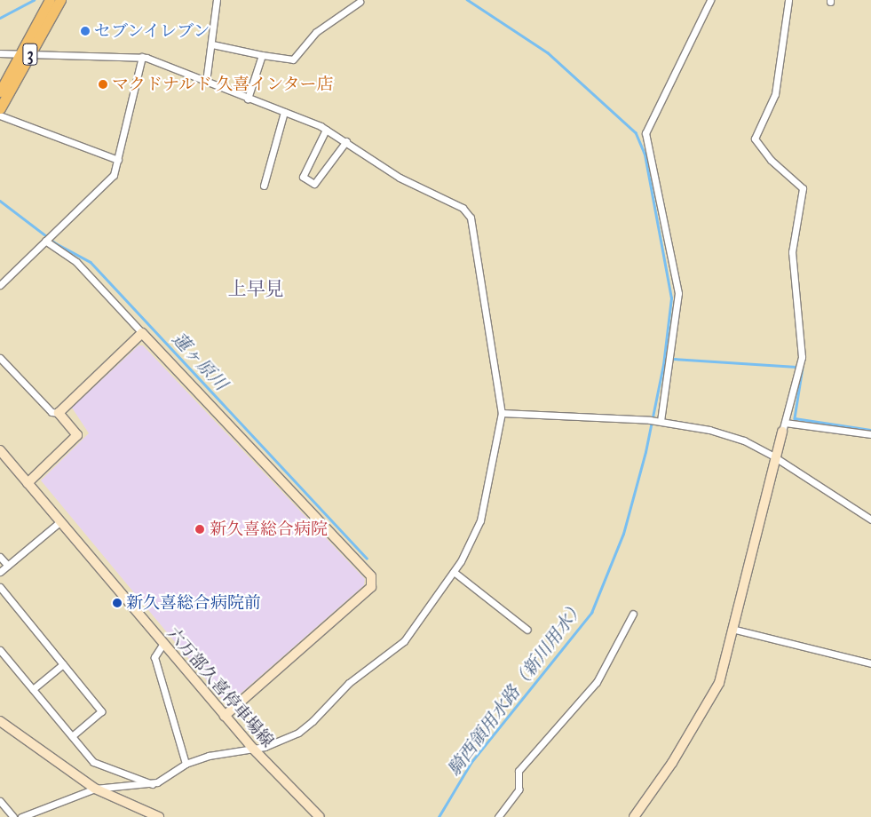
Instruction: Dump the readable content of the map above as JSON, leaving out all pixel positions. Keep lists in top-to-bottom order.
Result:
{
  "streets": {
    "main road": ["3"],
    "street": ["六万部久喜停車場線"]
  },
  "districts": ["上早見"],
  "water": ["蓮ヶ原川", "騎西領用水路（新川用水）"],
  "places": [
    "セブンイレブン",
    "マクドナルド 久喜インター店",
    "新久喜総合病院",
    "新久喜総合病院前"
  ]
}
